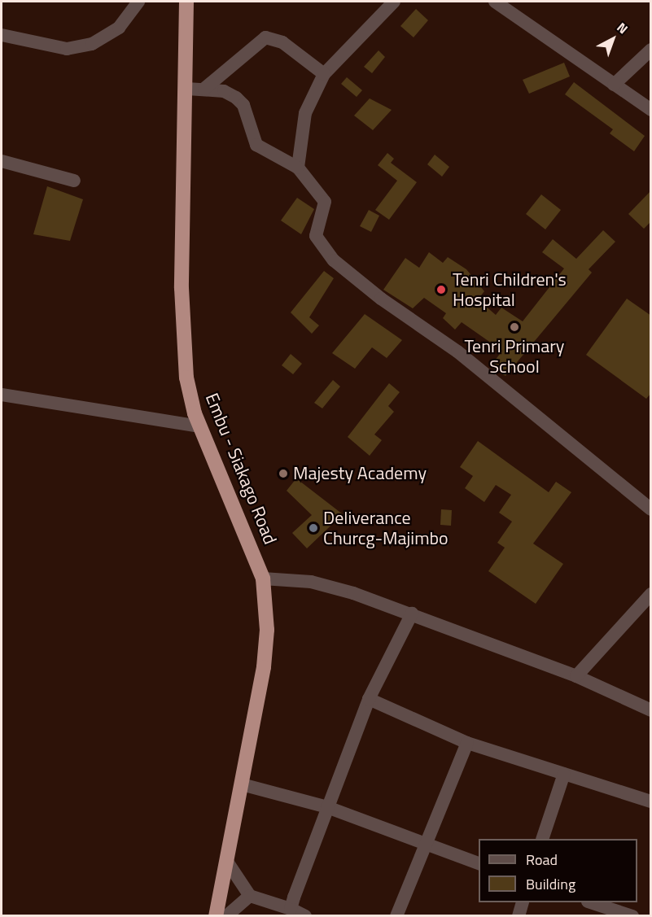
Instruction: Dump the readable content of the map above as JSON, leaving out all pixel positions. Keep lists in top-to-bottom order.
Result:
{
  "streets": {
    "highway": ["Embu - Siakago Road"]
  },
  "places": [
    "Tenri Children's Hospital",
    "Tenri Primary School",
    "Majesty Academy",
    "Deliverance Churcg-Majimbo"
  ],
  "legend": ["Road", "Building"],
  "north": "top right"
}
